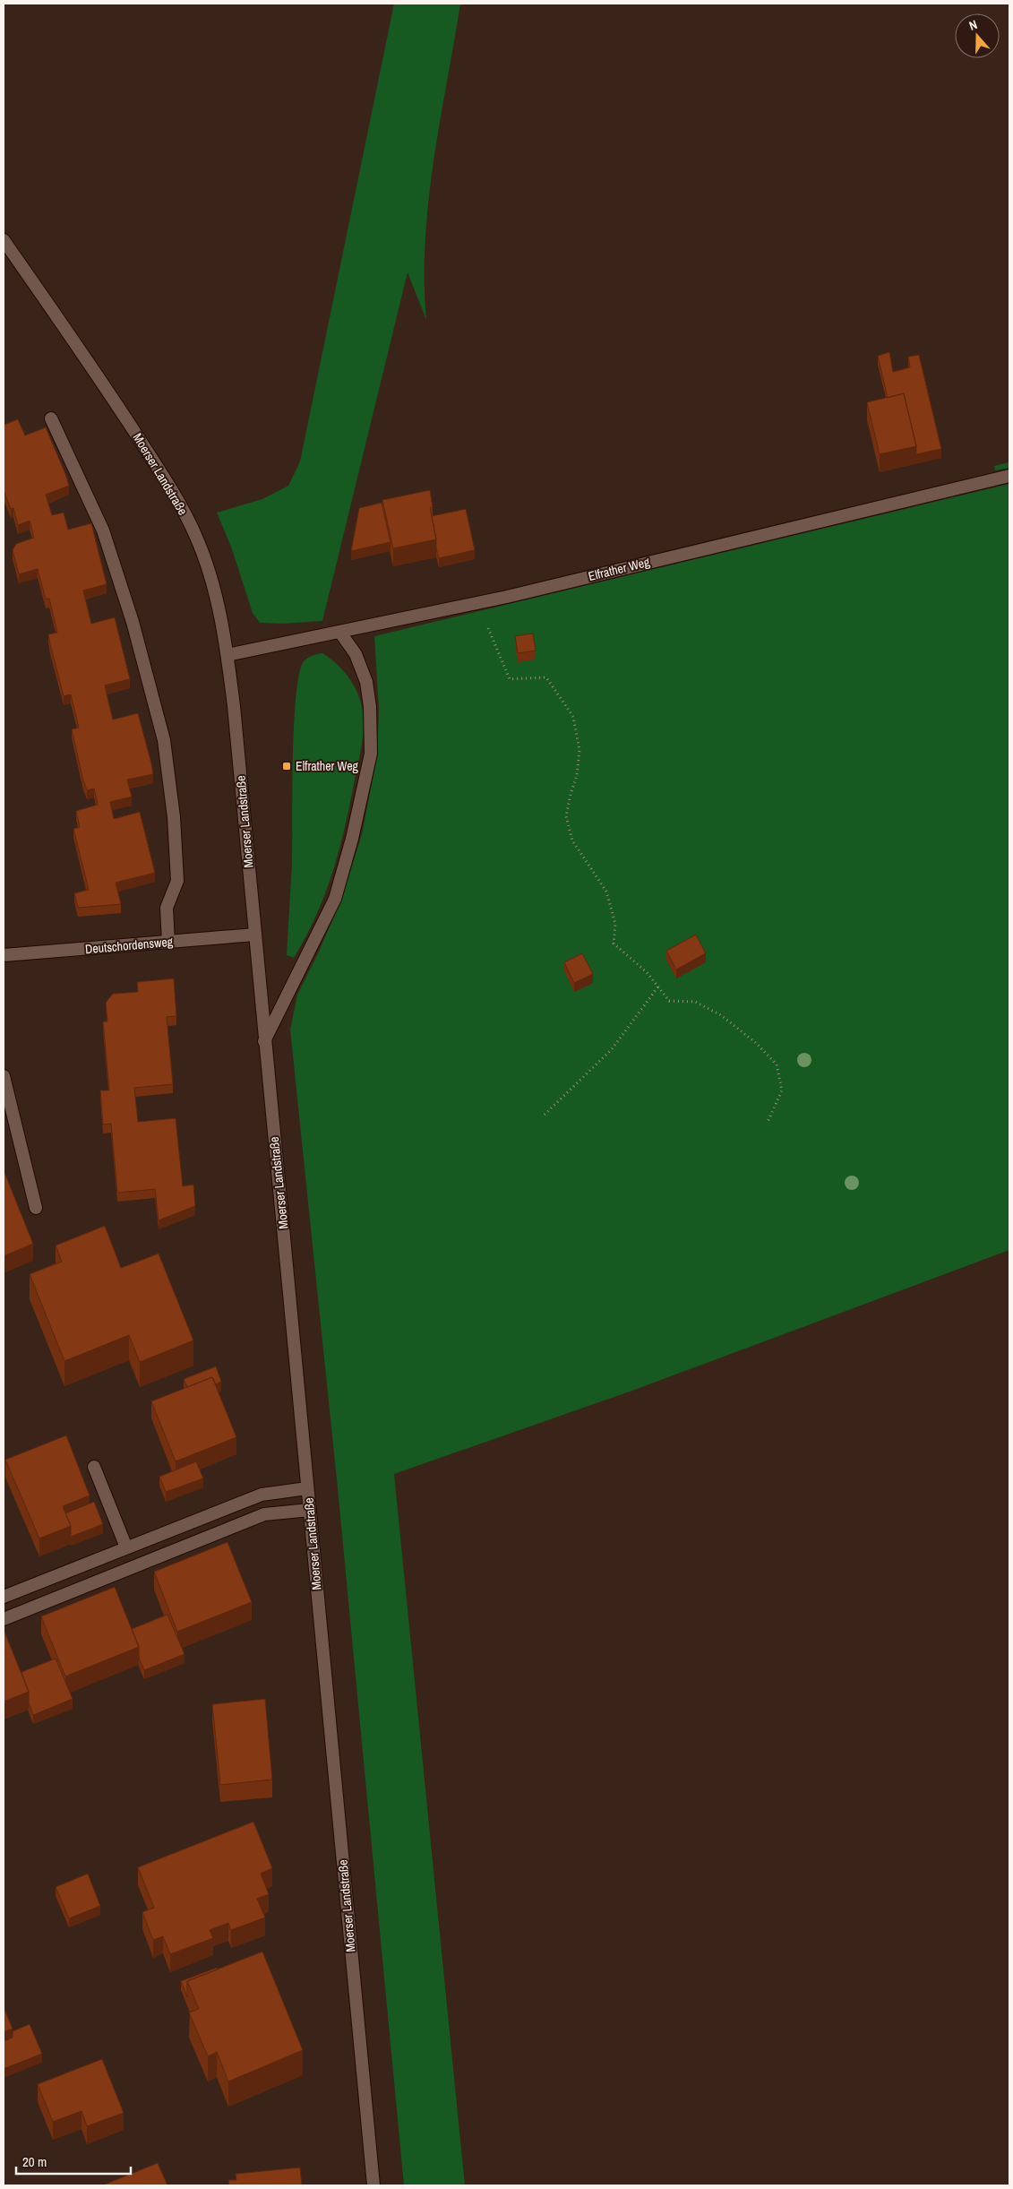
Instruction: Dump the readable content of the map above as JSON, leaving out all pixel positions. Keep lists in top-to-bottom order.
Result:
{
  "streets": {
    "main road": ["Moerser Landstraße", "Elfrather Weg", "Deutschordensweg"]
  },
  "crossings": [
    ["Moerser Landstraße", "Elfrather Weg"],
    ["Moerser Landstraße", "Deutschordensweg"]
  ],
  "places": {
    "transit": ["Elfrather Weg"]
  },
  "scale_bar": "20 m",
  "north": "top"
}
